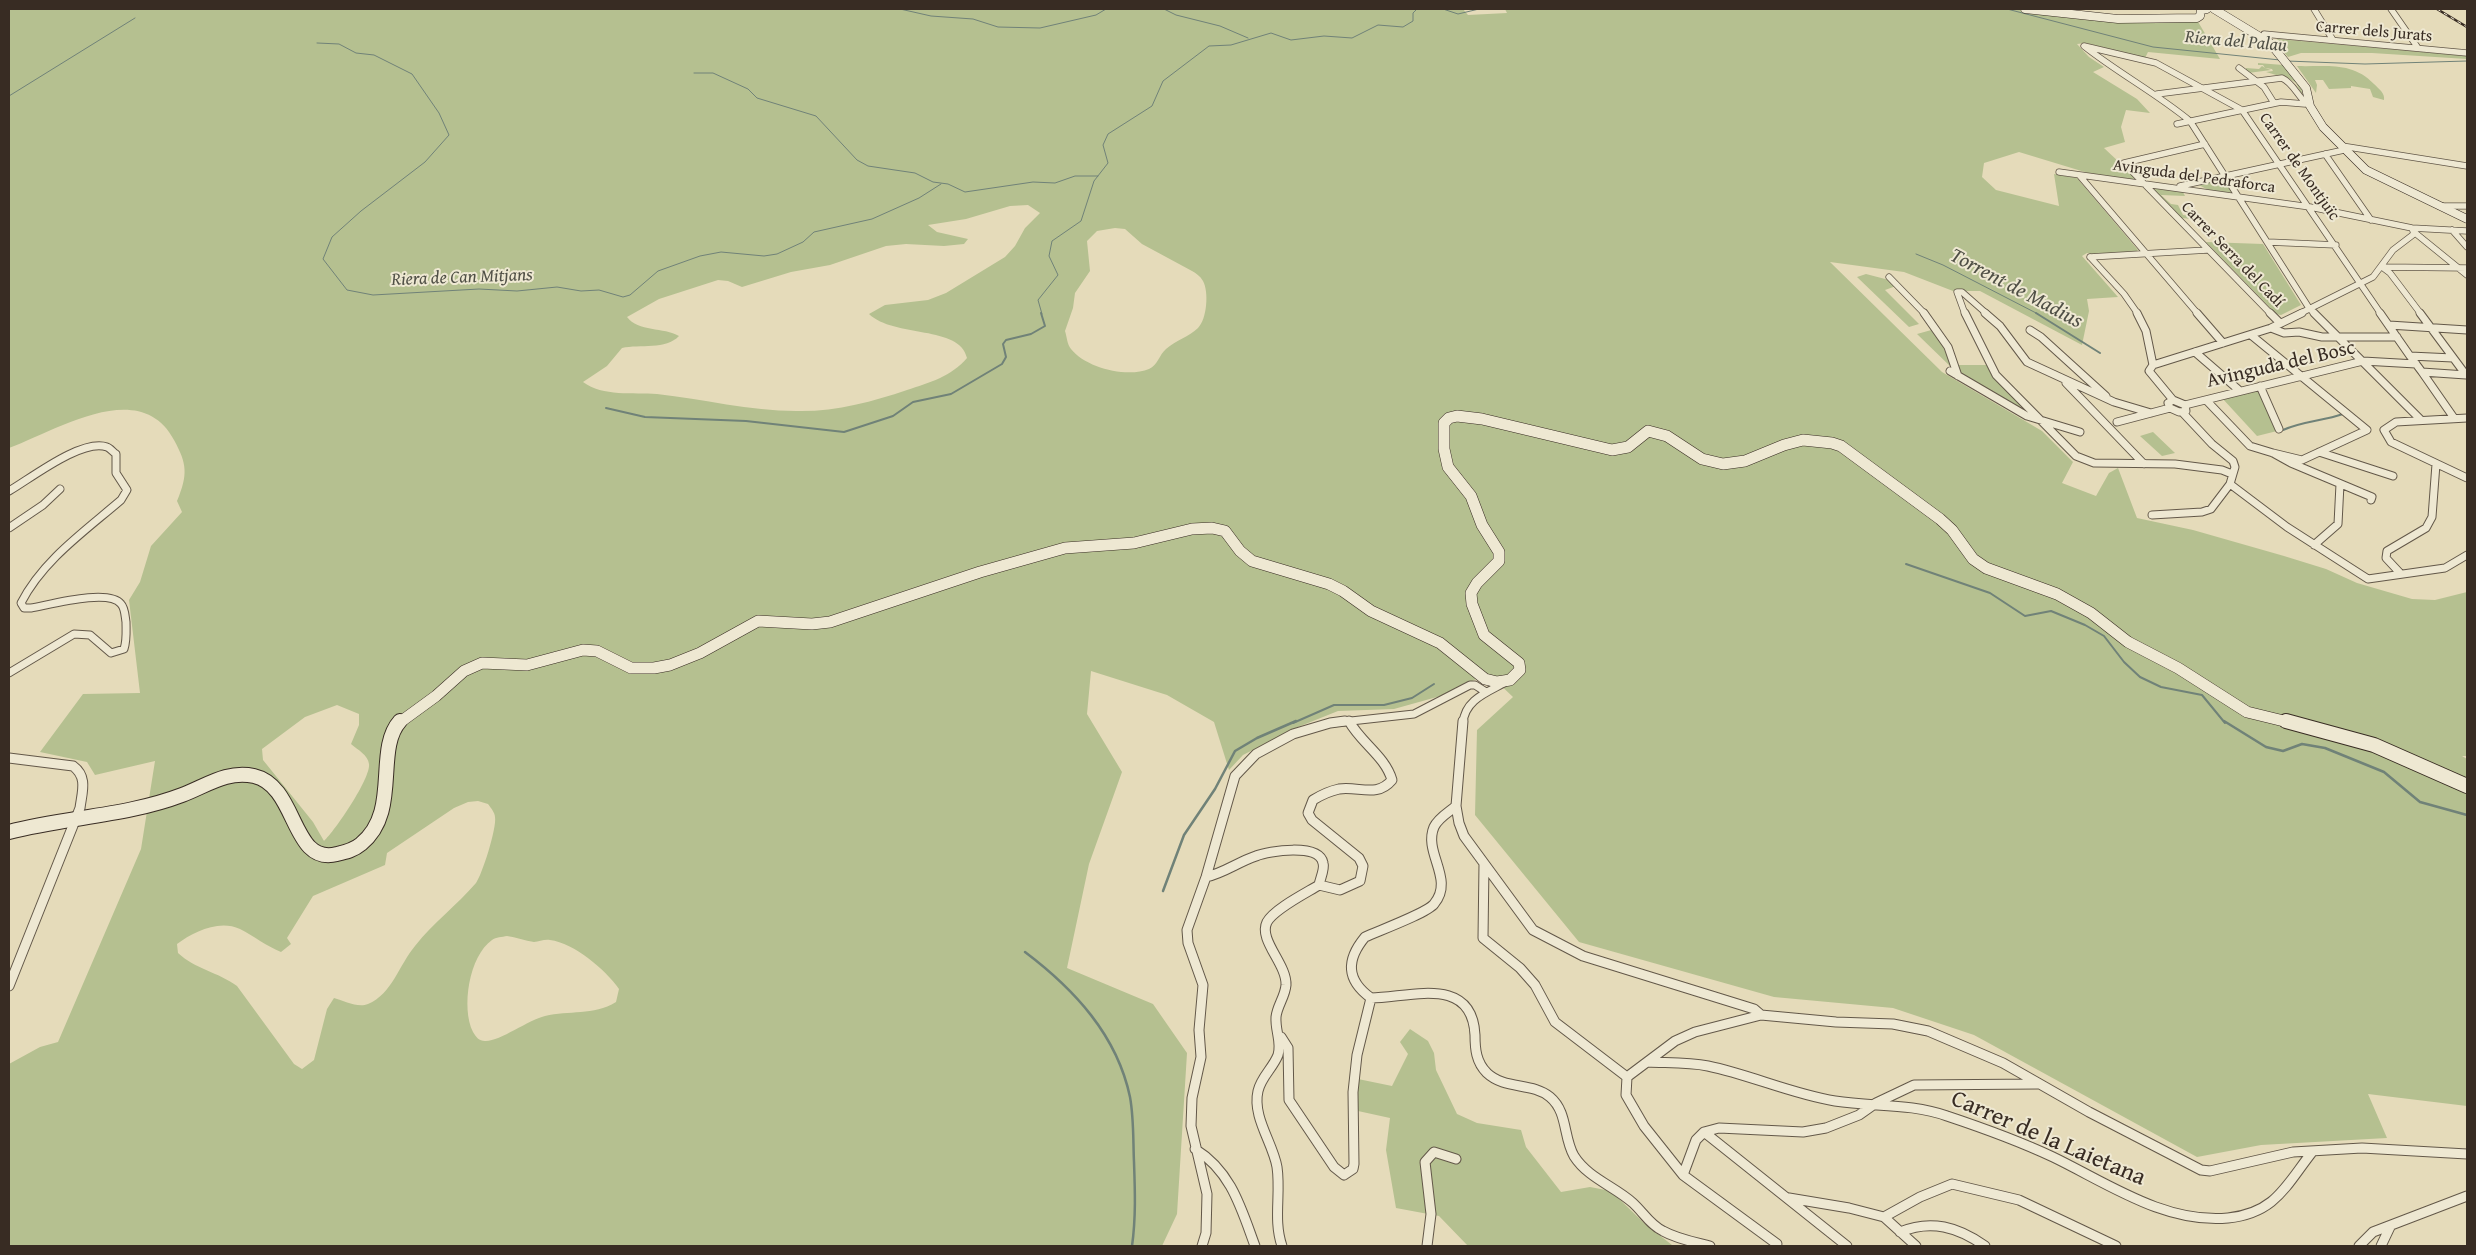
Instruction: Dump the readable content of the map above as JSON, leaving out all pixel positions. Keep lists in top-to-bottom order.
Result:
{
  "streets": {
    "street": [
      "Carrer dels Jurats",
      "Carrer de Montjuïc",
      "Avinguda del Pedraforca",
      "Carrer Serra del Cadí",
      "Avinguda del Bosc",
      "Carrer de la Laietana"
    ]
  },
  "crossings": [
    ["Carrer de Montjuïc", "Avinguda del Pedraforca"],
    ["Carrer de Montjuïc", "Avinguda del Bosc"],
    ["Avinguda del Pedraforca", "Carrer Serra del Cadí"]
  ],
  "water": ["Riera del Palau", "Riera de Can Mitjans", "Torrent de Madius"]
}
